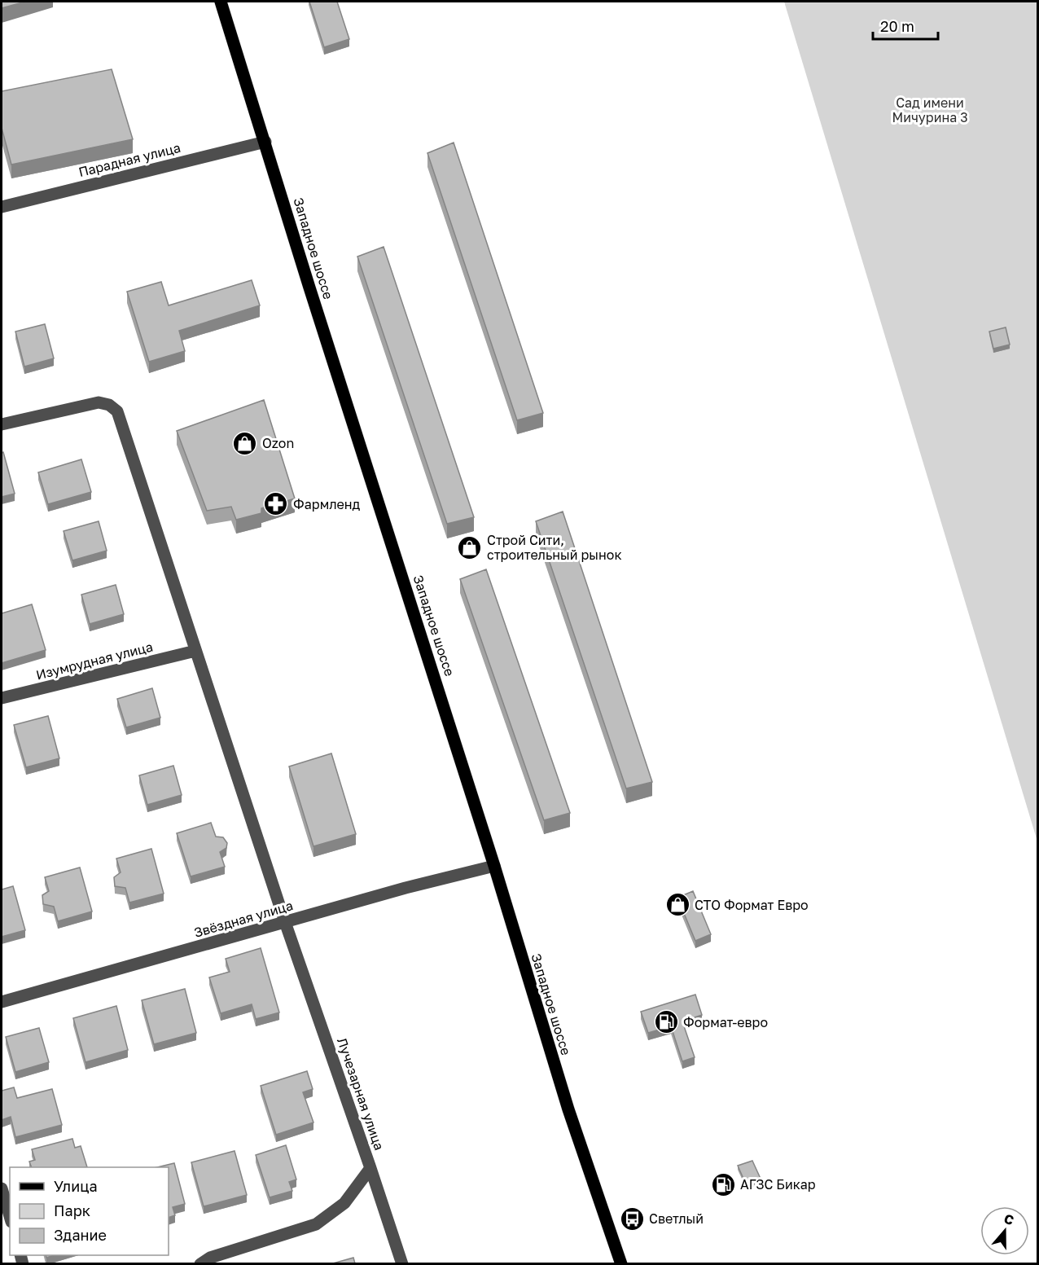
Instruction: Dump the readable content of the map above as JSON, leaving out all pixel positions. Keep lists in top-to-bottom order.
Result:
{
  "streets": {
    "main road": ["Западное шоссе"],
    "street": [
      "Парадная улица",
      "Изумрудная улица",
      "Звёздная улица",
      "Лучезарная улица"
    ]
  },
  "crossings": [
    ["Парадная улица", "Западное шоссе"],
    ["Западное шоссе", "Звёздная улица"],
    ["Изумрудная улица", "Лучезарная улица"],
    ["Звёздная улица", "Лучезарная улица"]
  ],
  "parks": ["Сад имени Мичурина 3"],
  "places": {
    "shop": ["Ozon", "Строй Сити, строительный рынок", "СТО Формат Евро"],
    "pharmacy": ["Фармленд"],
    "fuel station": ["Формат-евро", "АГЗС Бикар"],
    "bus stop": ["Светлый"]
  },
  "legend": ["Улица", "Парк", "Здание"],
  "scale_bar": "20 m",
  "north": "top"
}
